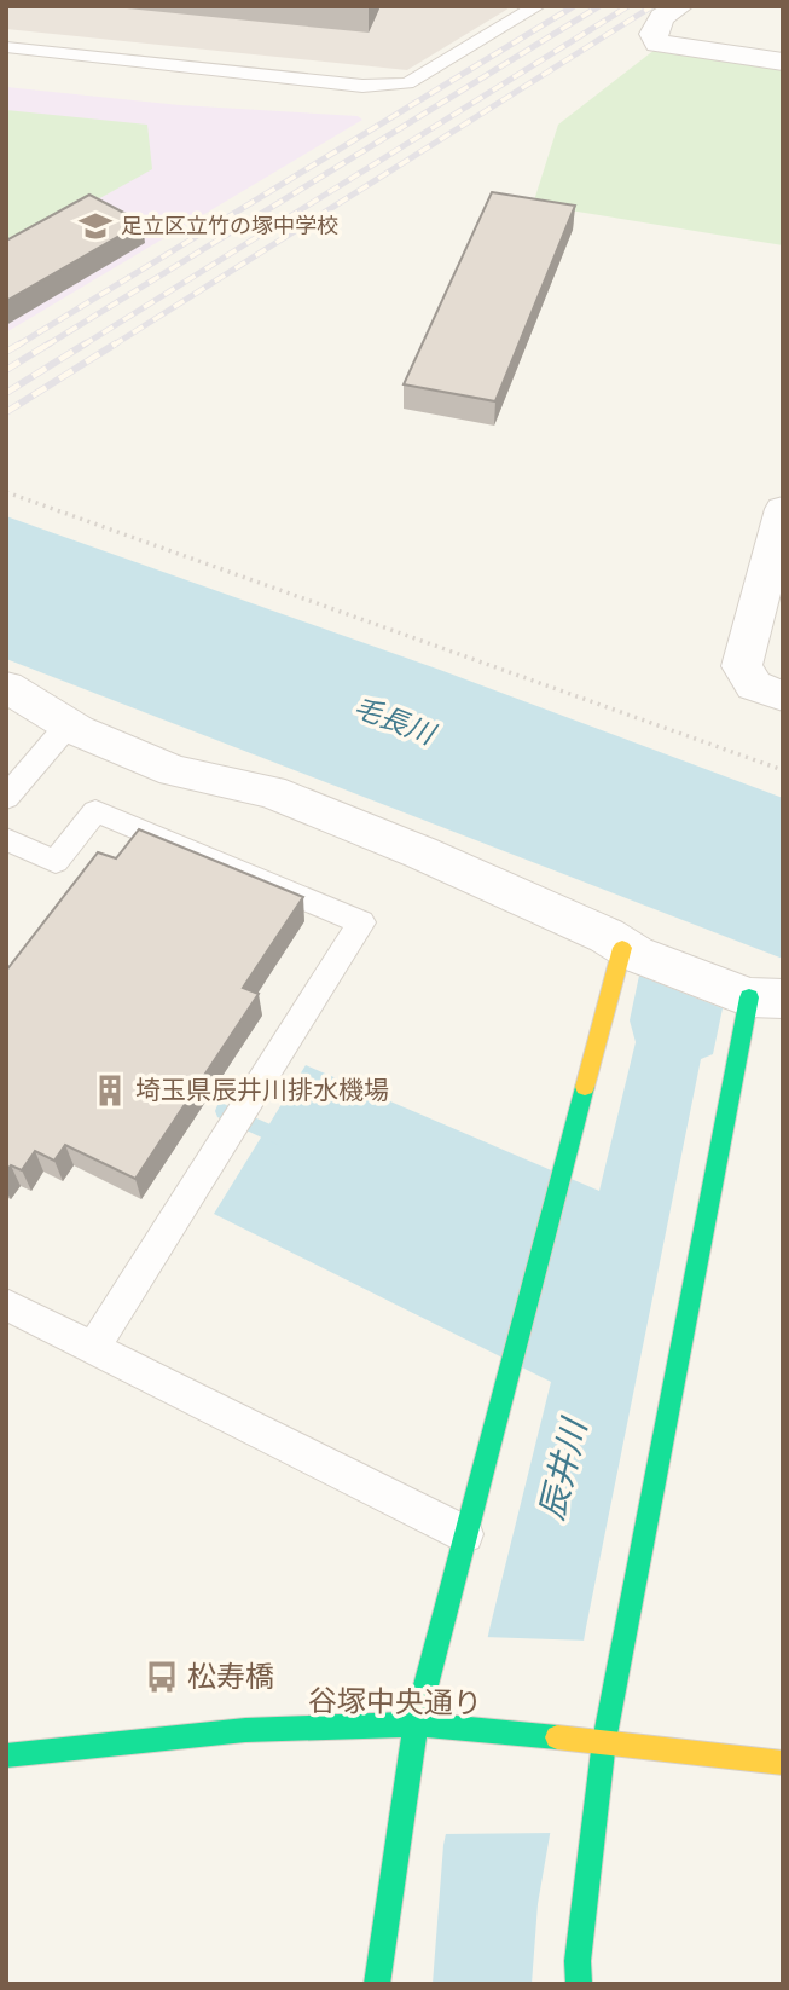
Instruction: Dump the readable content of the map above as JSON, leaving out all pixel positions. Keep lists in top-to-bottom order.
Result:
{
  "streets": {
    "street": ["谷塚中央通り"]
  },
  "water": ["毛長川", "辰井川"],
  "places": {
    "school or university": ["足立区立竹の塚中学校"],
    "building": ["埼玉県辰井川排水機場"],
    "bus stop": ["松寿橋"]
  }
}
